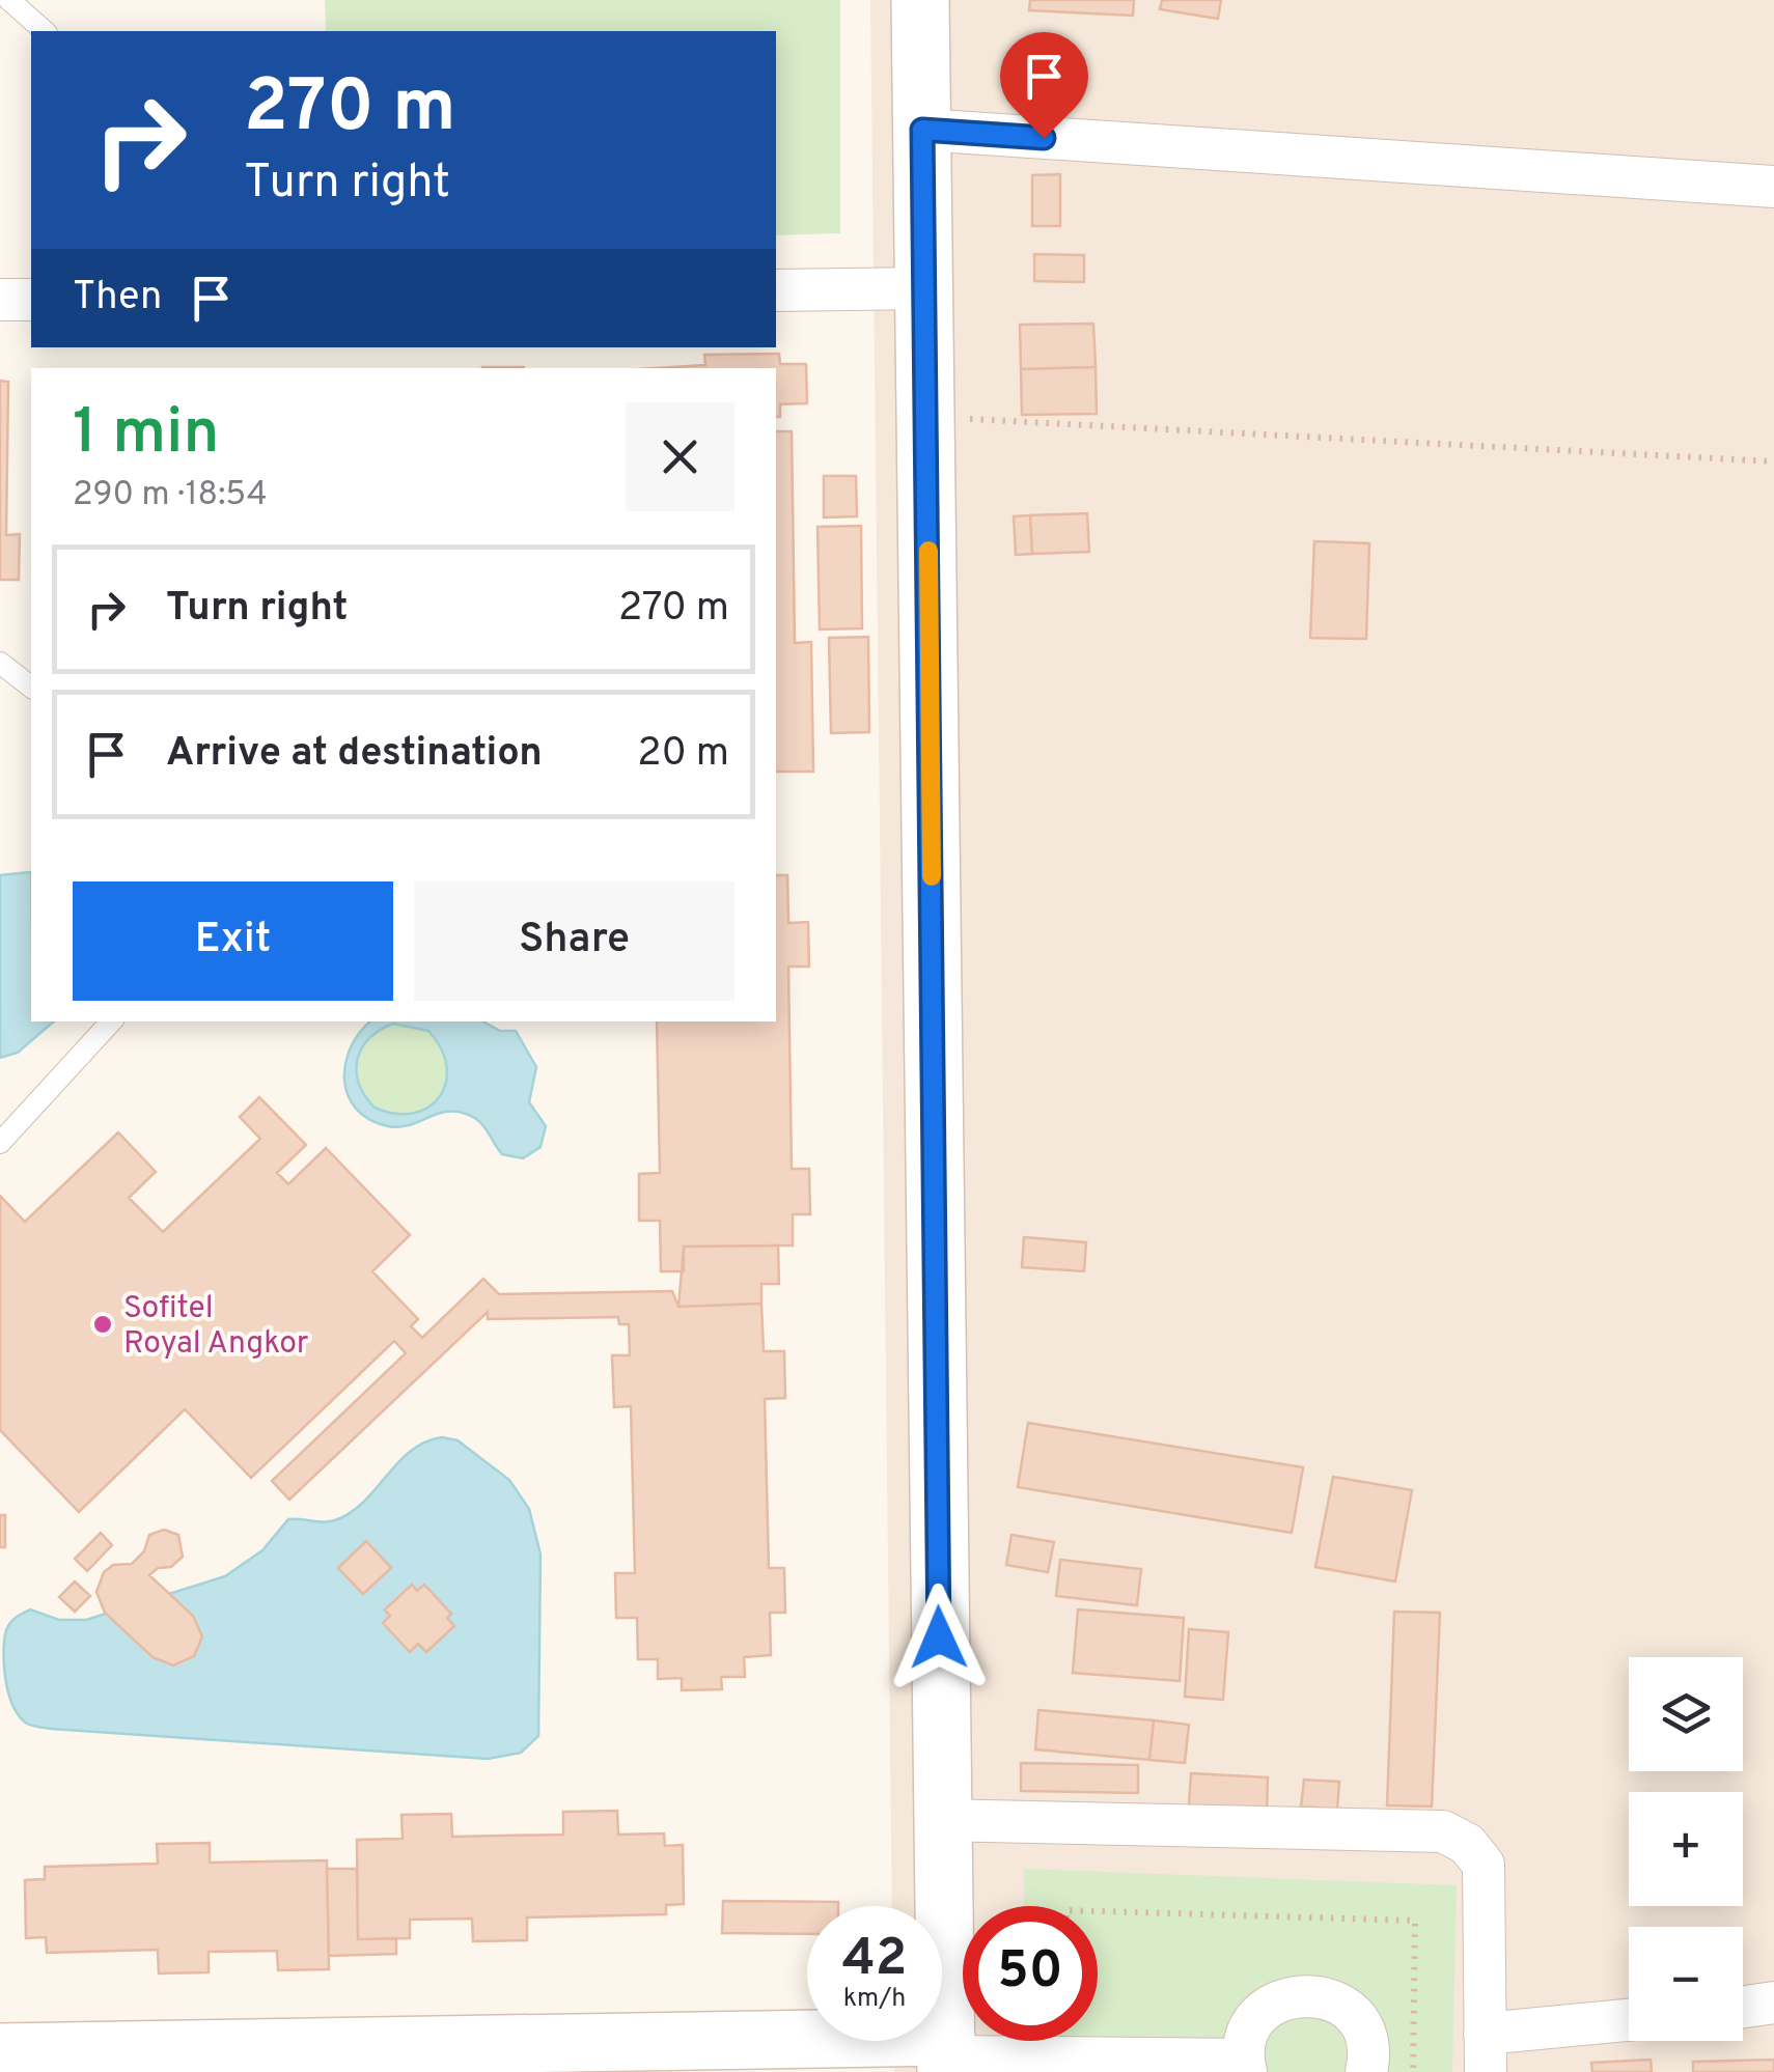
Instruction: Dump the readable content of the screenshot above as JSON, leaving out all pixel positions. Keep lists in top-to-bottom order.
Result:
{
  "places": ["Sofitel Royal Angkor"],
  "page": {
    "turn": ["270 m", "Turn right"],
    "then": "Then",
    "heading": ["1 min", "290 m · 18:54"],
    "list": [
      {
        "name": "Turn right",
        "value": "270 m"
      },
      {
        "name": "Arrive at destination",
        "value": "20 m"
      }
    ],
    "buttons": ["Exit", "Share"],
    "map_buttons": ["+", "−"],
    "speed": "42 km/h",
    "limit": "50"
  }
}
